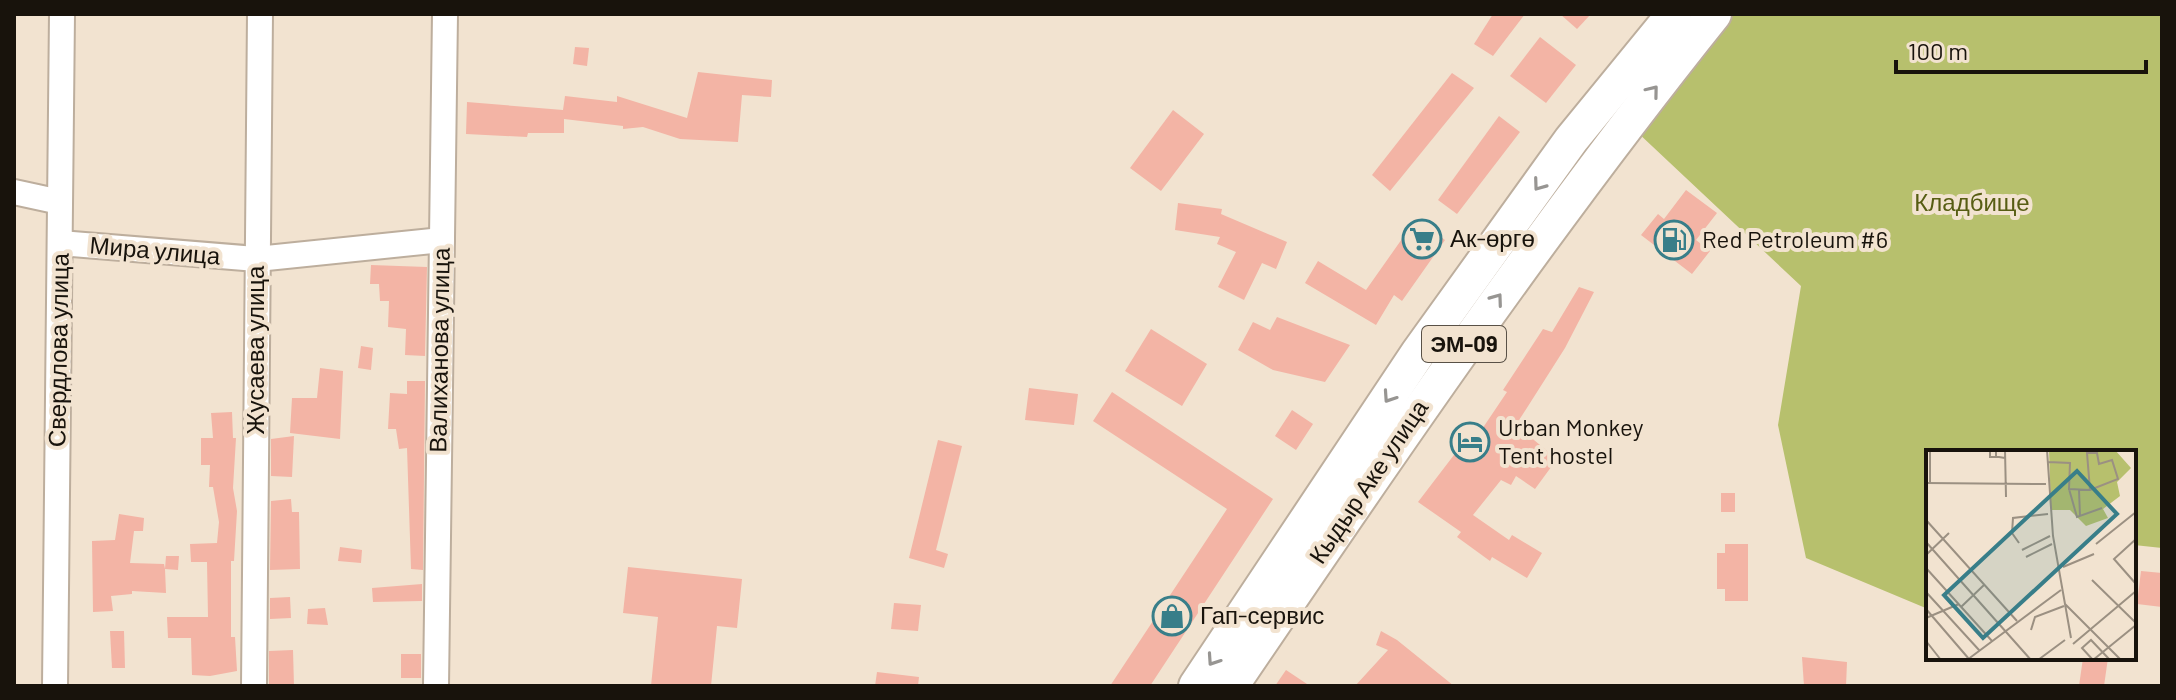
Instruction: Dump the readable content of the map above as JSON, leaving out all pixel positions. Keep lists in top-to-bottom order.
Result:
{
  "streets": {
    "highway": ["ЭМ-09", "Кыдыр Аке улица"],
    "street": [
      "Мира улица",
      "Свердлова улица",
      "Жусаева улица",
      "Валиханова улица"
    ]
  },
  "crossings": [
    ["Мира улица", "Свердлова улица"],
    ["Мира улица", "Жусаева улица"],
    ["Мира улица", "Валиханова улица"]
  ],
  "parks": ["Кладбище"],
  "places": {
    "supermarket": ["Ак-өргө"],
    "fuel station": ["Red Petroleum #6"],
    "hotel": ["Urban Monkey Tent hostel"],
    "shop": ["Гап-сервис"]
  },
  "scale_bar": "100 m"
}
